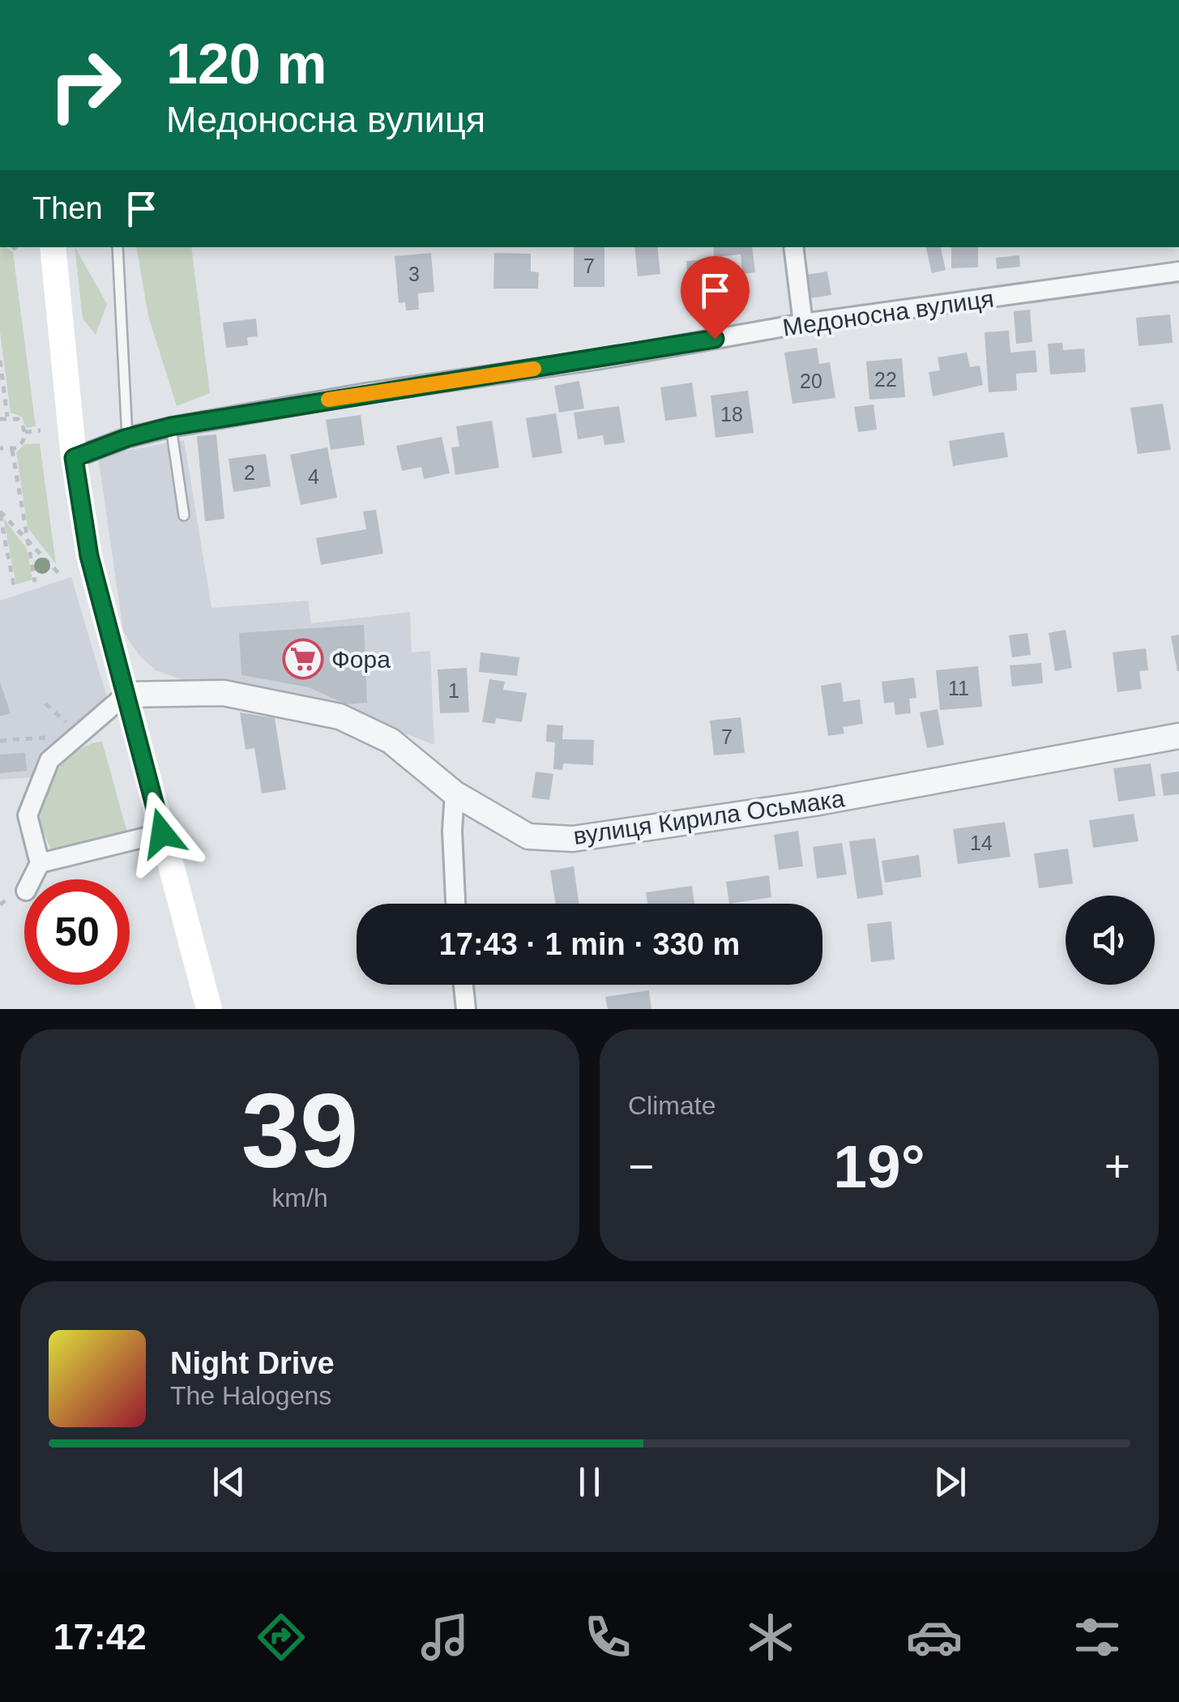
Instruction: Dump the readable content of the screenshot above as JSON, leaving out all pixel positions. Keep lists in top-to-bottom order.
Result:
{
  "streets": {
    "street": ["Медоносна вулиця", "вулиця Кирила Осьмака"]
  },
  "places": {
    "supermarket": ["Фора"]
  },
  "house_numbers": [
    "7",
    "3",
    "22",
    "20",
    "18",
    "2",
    "4",
    "11",
    "1",
    "7",
    "14"
  ],
  "page": {
    "turn": ["120 m", "Медоносна вулиця"],
    "then": "Then",
    "limit": "50",
    "trip": "17:43 · 1 min · 330 m",
    "tile": [
      ["39", "km/h"],
      "Climate"
    ],
    "heat": ["−", "19°", "+"],
    "song": ["Night Drive", "The Halogens"],
    "tabs": "17:42"
  }
}
